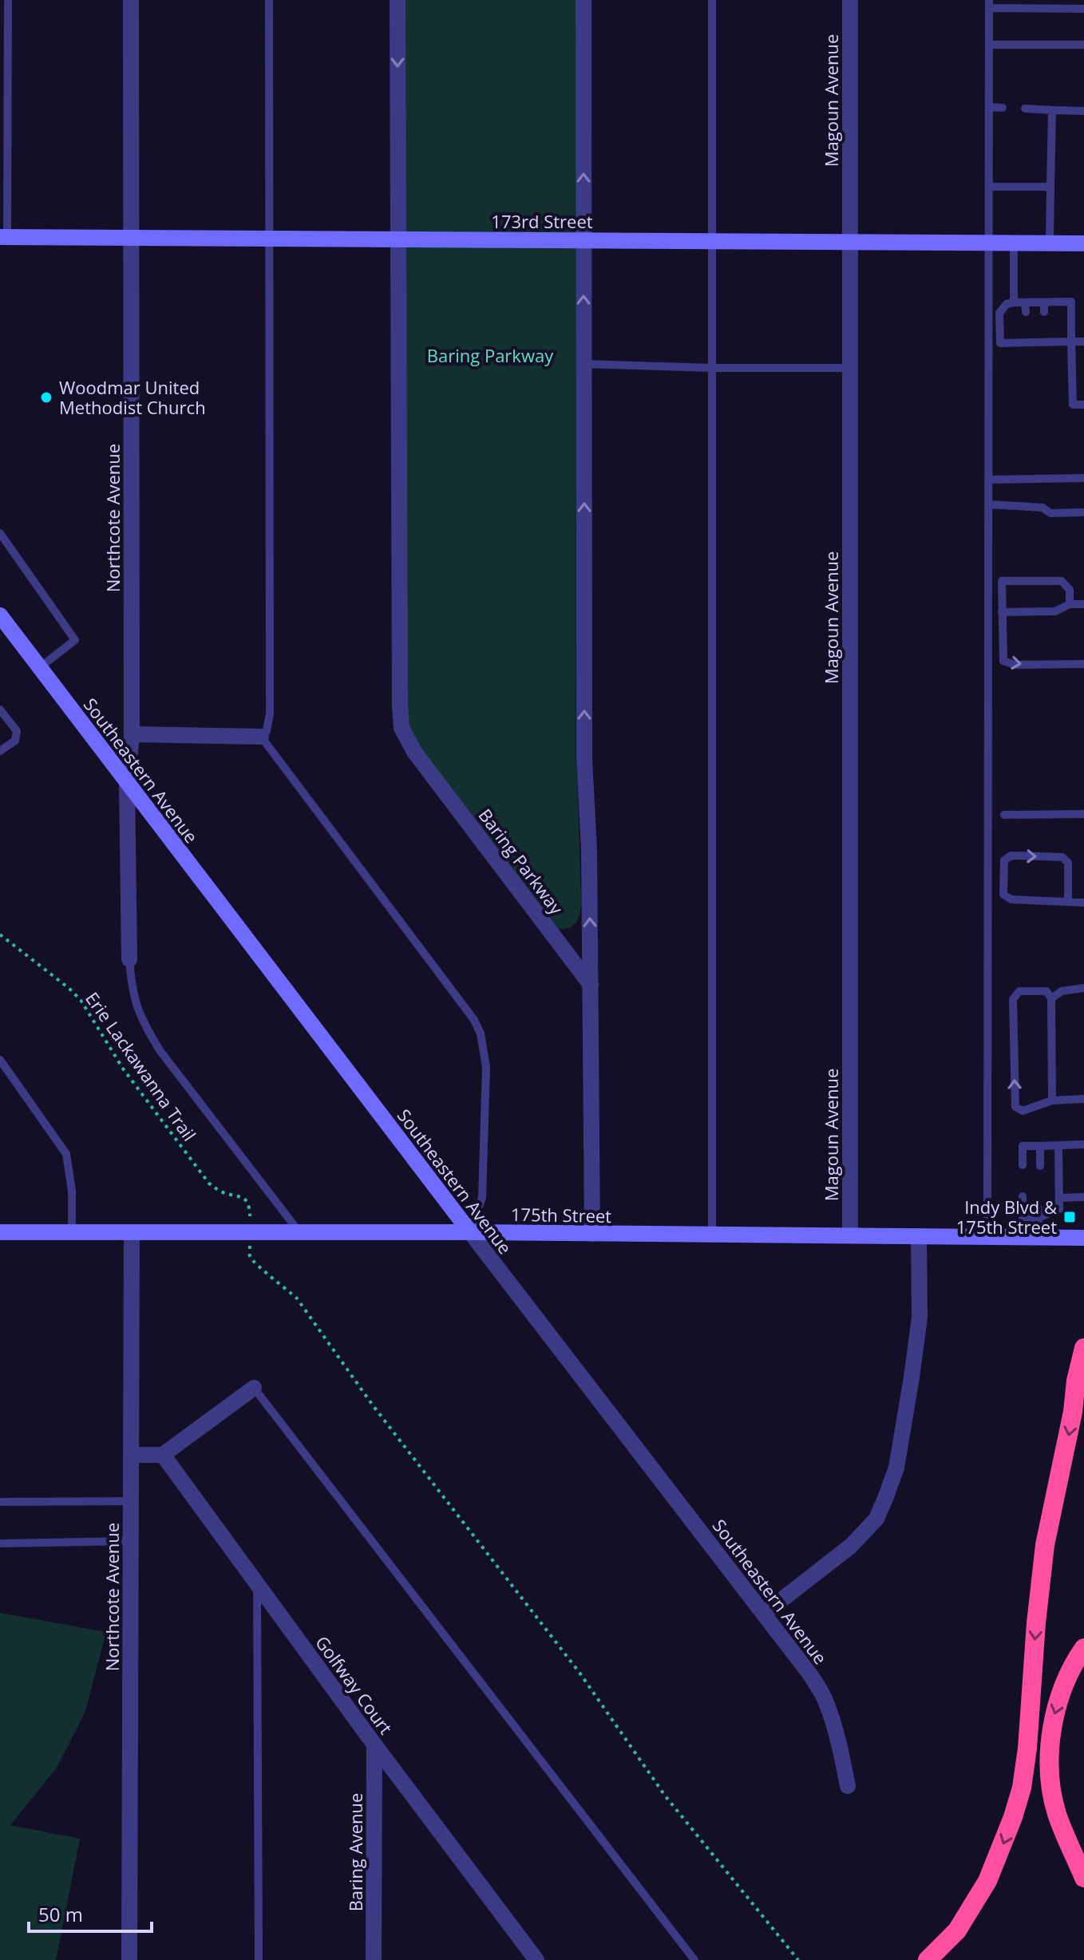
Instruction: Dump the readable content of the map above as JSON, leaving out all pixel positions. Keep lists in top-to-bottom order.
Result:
{
  "streets": {
    "street": [
      "Magoun Avenue",
      "173rd Street",
      "Northcote Avenue",
      "Southeastern Avenue",
      "Baring Parkway",
      "175th Street",
      "Golfway Court",
      "Baring Avenue"
    ],
    "path": ["Erie Lackawanna Trail"]
  },
  "crossings": [
    ["Magoun Avenue", "173rd Street"],
    ["Magoun Avenue", "175th Street"],
    ["173rd Street", "Northcote Avenue"],
    ["173rd Street", "Baring Parkway"],
    ["Northcote Avenue", "Southeastern Avenue"],
    ["Northcote Avenue", "175th Street"],
    ["Southeastern Avenue", "175th Street"],
    ["Baring Parkway", "175th Street"],
    ["Golfway Court", "Baring Avenue"]
  ],
  "parks": ["Baring Parkway"],
  "places": {
    "other": ["Woodmar United Methodist Church"],
    "transit": ["Indy Blvd & 175th Street"]
  },
  "scale_bar": "50 m"
}
